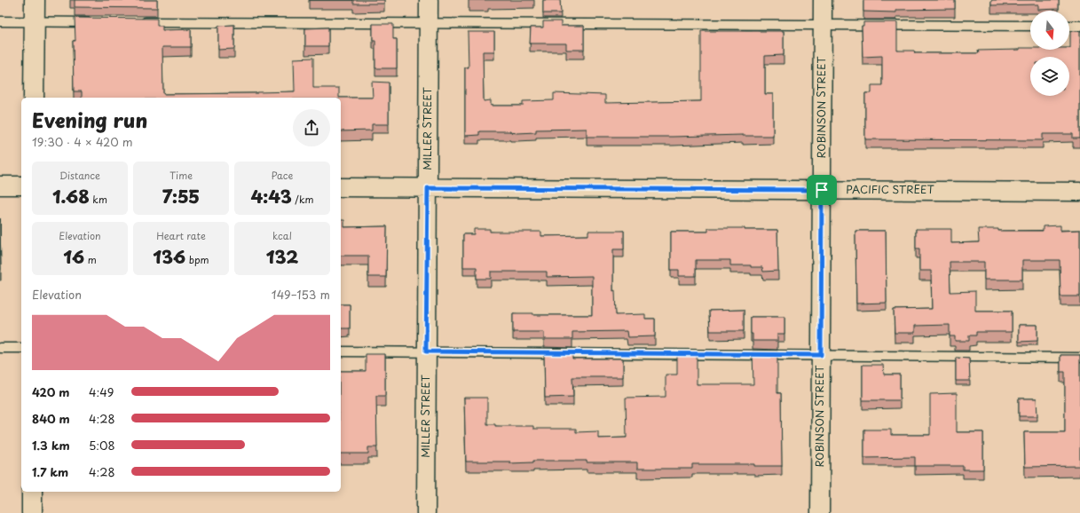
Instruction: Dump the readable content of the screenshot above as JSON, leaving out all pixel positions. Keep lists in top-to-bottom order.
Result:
{
  "streets": {
    "street": ["ROBINSON STREET", "MILLER STREET", "PACIFIC STREET"]
  },
  "crossings": [
    ["ROBINSON STREET", "PACIFIC STREET"],
    ["MILLER STREET", "PACIFIC STREET"]
  ],
  "north": "bottom",
  "page": {
    "heading": ["Evening run", "19:30 · 4 × 420 m"],
    "stats": [
      ["Distance", "1.68 km"],
      ["Time", "7:55"],
      ["Pace", "4:43 /km"],
      ["Elevation", "16 m"],
      ["Heart rate", "136 bpm"],
      ["kcal", "132"]
    ],
    "chart": ["Elevation", "149–153 m"],
    "list": [
      {
        "name": "420 m",
        "note": "4:49"
      },
      {
        "name": "840 m",
        "note": "4:28"
      },
      {
        "name": "1.3 km",
        "note": "5:08"
      },
      {
        "name": "1.7 km",
        "note": "4:28"
      }
    ]
  }
}
